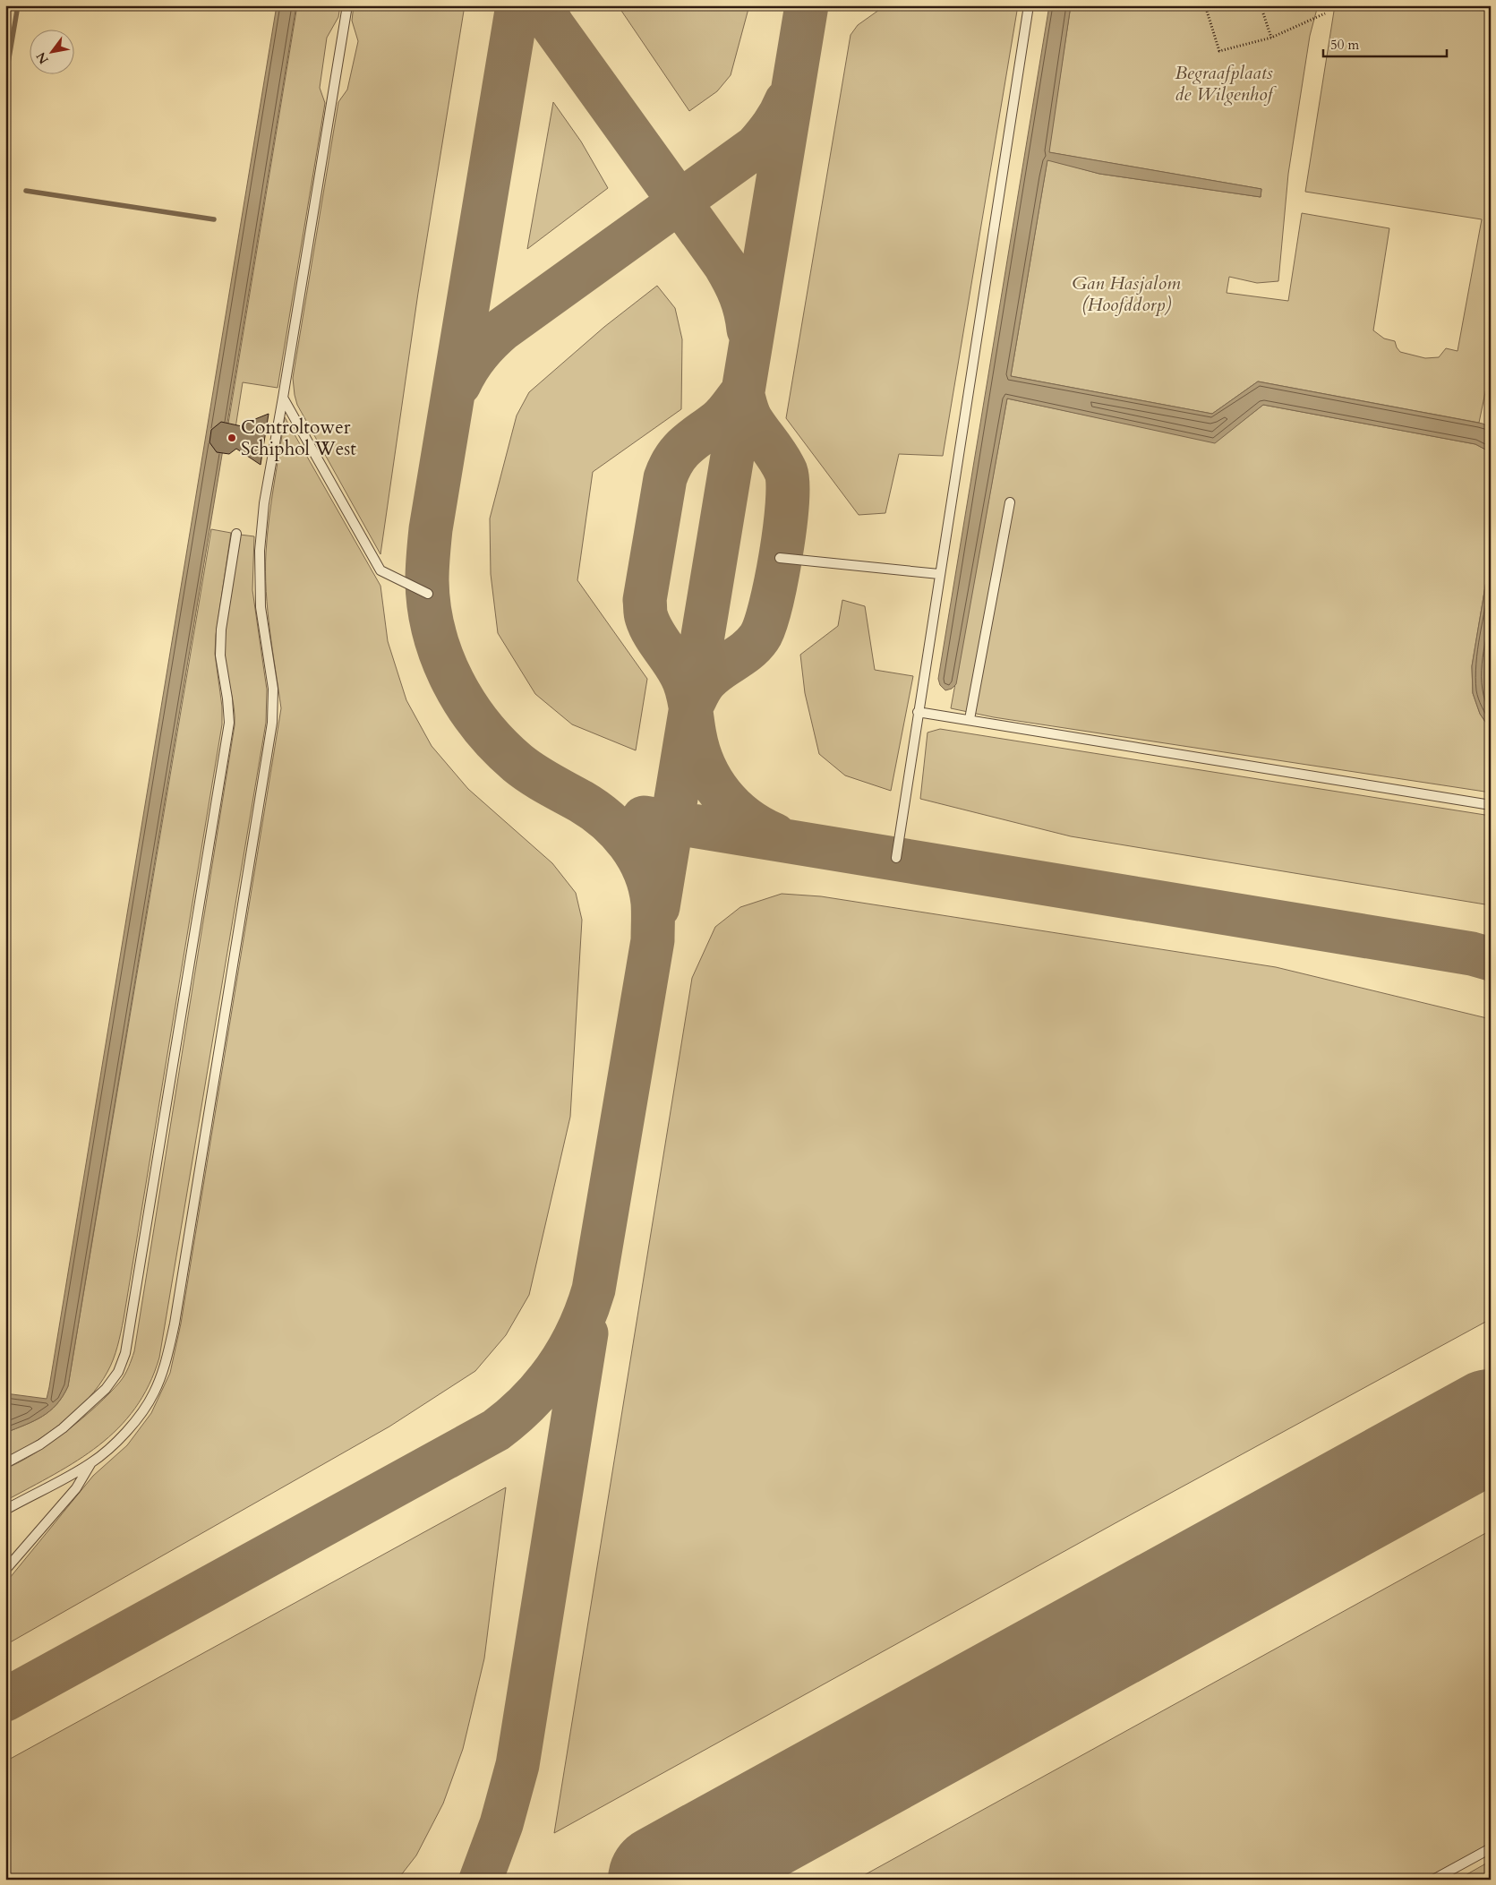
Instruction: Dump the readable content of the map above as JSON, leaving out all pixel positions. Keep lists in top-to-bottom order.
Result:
{
  "parks": ["Begraafplaats de Wilgenhof", "Gan Hasjalom (Hoofddorp)"],
  "places": ["Controltower Schiphol West"],
  "scale_bar": "50 m",
  "north": "bottom left"
}
